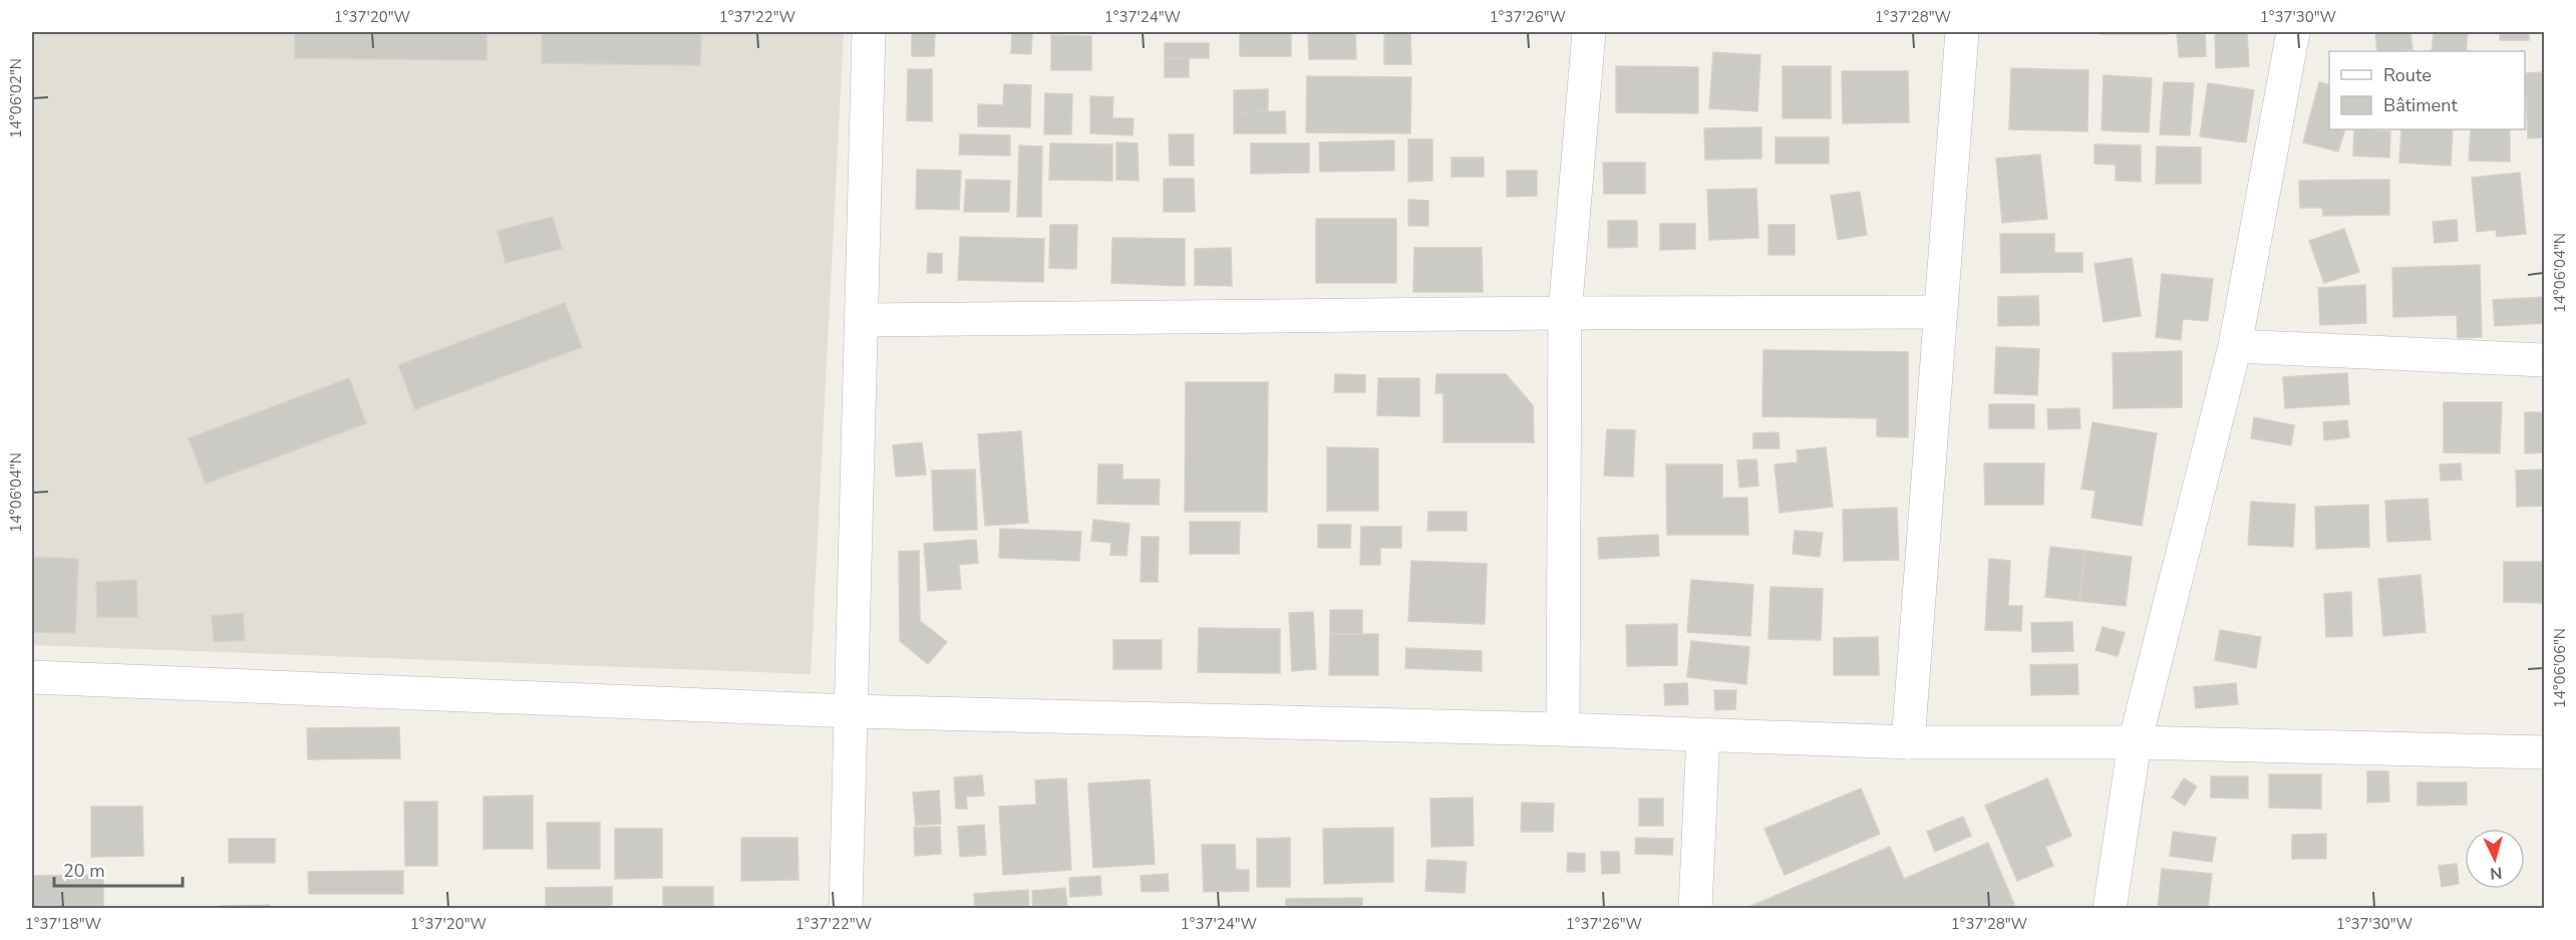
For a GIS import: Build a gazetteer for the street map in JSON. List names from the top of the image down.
{
  "legend": ["Route", "Bâtiment"],
  "scale_bar": "20 m",
  "north": "bottom",
  "coordinates": [
    "1°37'20\"W",
    "1°37'22\"W",
    "1°37'24\"W",
    "1°37'26\"W",
    "1°37'28\"W",
    "1°37'30\"W",
    "14°06'02\"N",
    "14°06'04\"N",
    "14°06'06\"N",
    "1°37'18\"W"
  ]
}
